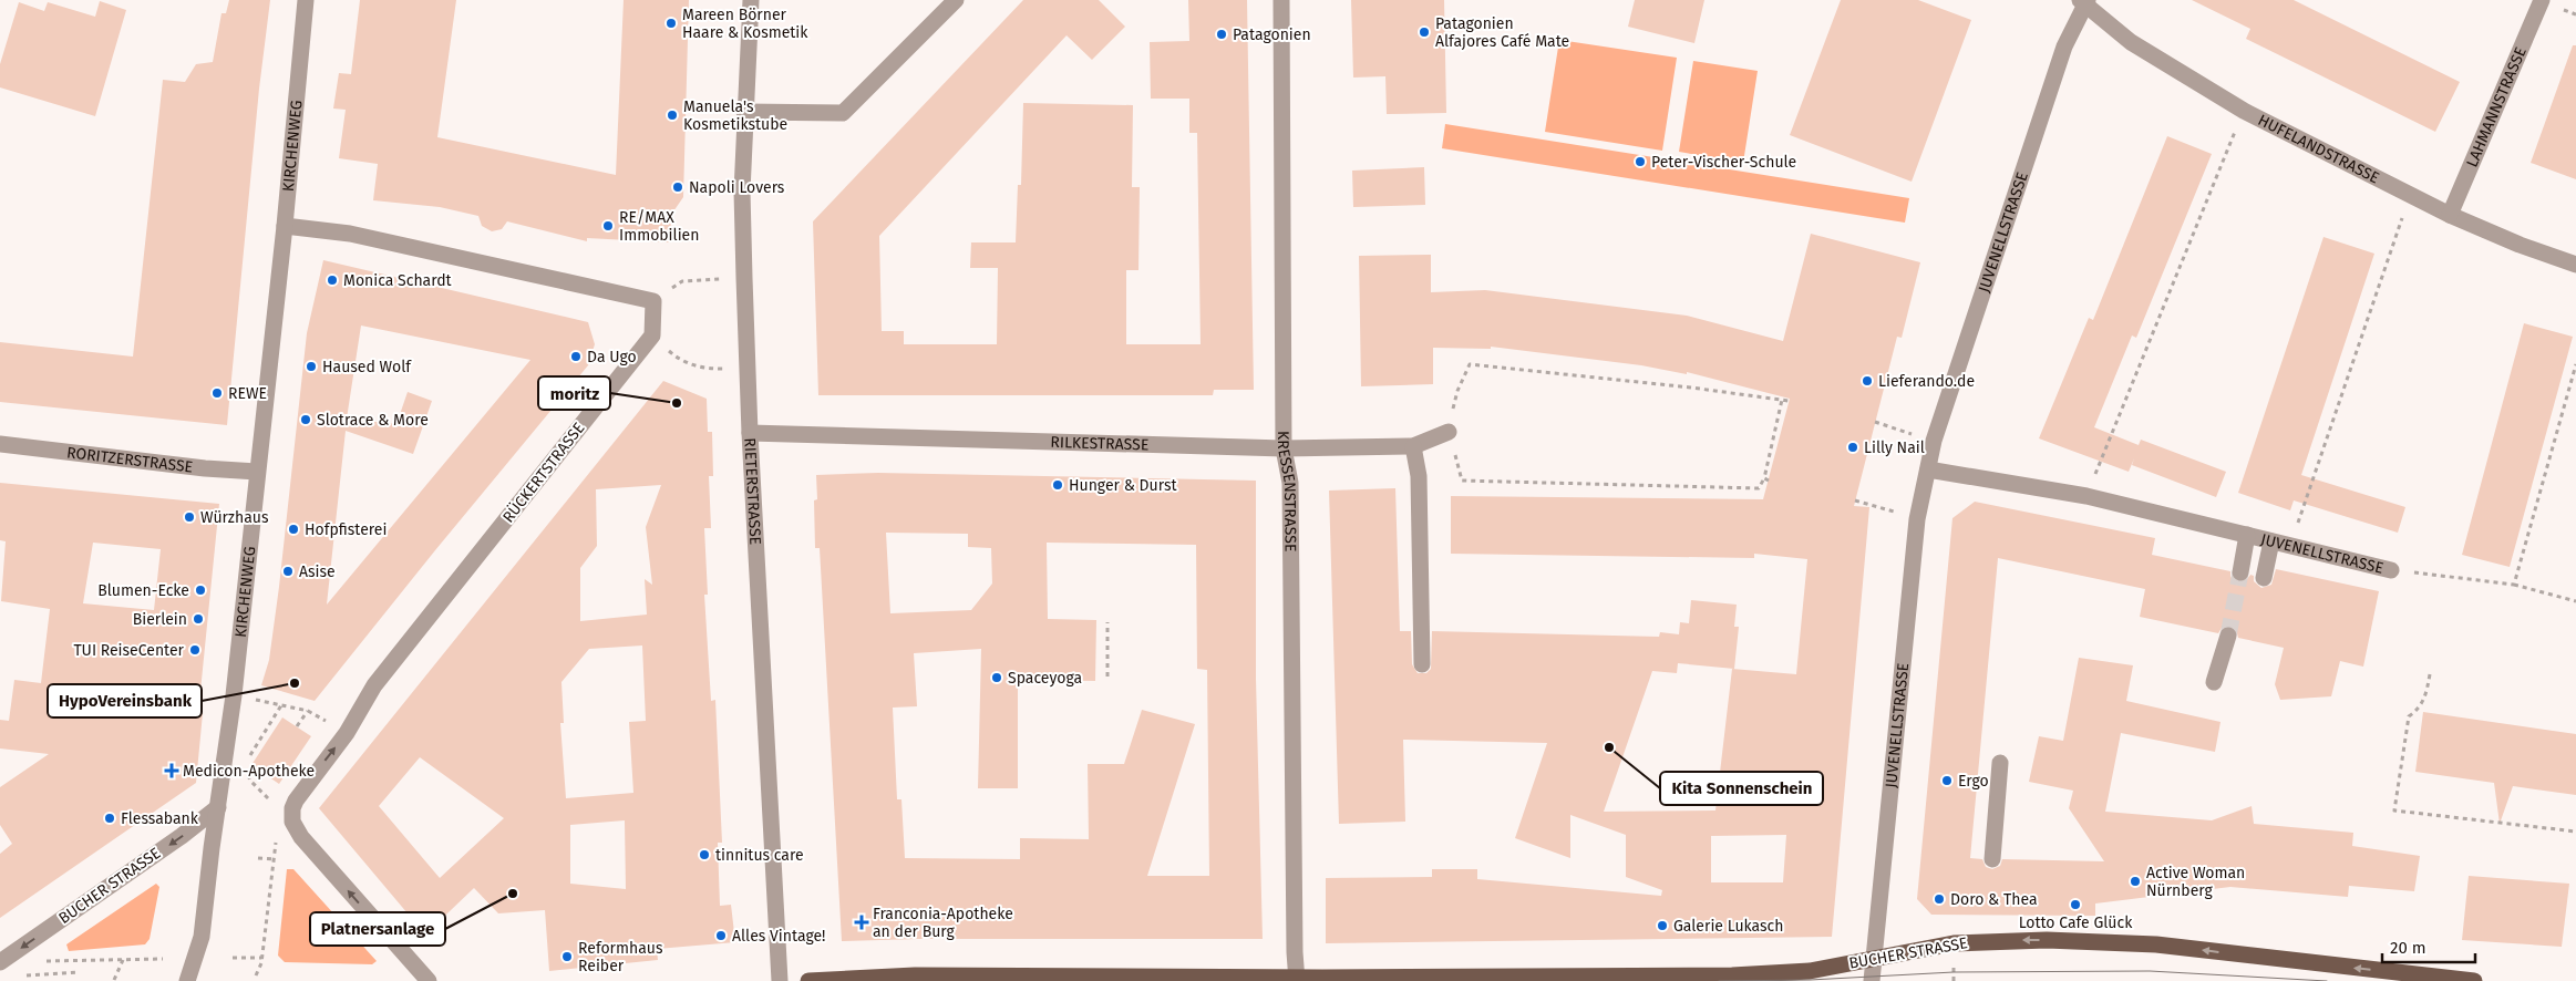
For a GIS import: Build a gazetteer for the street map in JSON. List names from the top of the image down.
{
  "streets": {
    "main road": ["BUCHER STRASSE"],
    "street": [
      "LAHMANNSTRASSE",
      "KIRCHENWEG",
      "HUFELANDSTRASSE",
      "JUVENELLSTRASSE",
      "RILKESTRASSE",
      "RORITZERSTRASSE",
      "RÜCKERTSTRASSE",
      "RIETERSTRASSE",
      "KRESSENSTRASSE"
    ]
  },
  "crossings": [
    ["LAHMANNSTRASSE", "HUFELANDSTRASSE"],
    ["KIRCHENWEG", "RORITZERSTRASSE"],
    ["KIRCHENWEG", "BUCHER STRASSE"],
    ["HUFELANDSTRASSE", "JUVENELLSTRASSE"],
    ["JUVENELLSTRASSE", "BUCHER STRASSE"],
    ["RILKESTRASSE", "RIETERSTRASSE"],
    ["RILKESTRASSE", "KRESSENSTRASSE"],
    ["KRESSENSTRASSE", "BUCHER STRASSE"]
  ],
  "one_way": ["BUCHER STRASSE"],
  "places": {
    "other": [
      "Mareen Börner Haare & Kosmetik",
      "Patagonien Alfajores Café Mate",
      "Patagonien",
      "Manuela's Kosmetikstube",
      "Peter-Vischer-Schule",
      "Napoli Lovers",
      "RE/MAX Immobilien",
      "Monica Schardt",
      "Da Ugo",
      "Haused Wolf",
      "Lieferando.de",
      "REWE",
      "moritz",
      "Slotrace & More",
      "Lilly Nail",
      "Hunger & Durst",
      "Würzhaus",
      "Hofpfisterei",
      "Asise",
      "Blumen-Ecke",
      "Bierlein",
      "TUI ReiseCenter",
      "Spaceyoga",
      "HypoVereinsbank",
      "Kita Sonnenschein",
      "Ergo",
      "Flessabank",
      "tinnitus care",
      "Active Woman Nürnberg",
      "Platnersanlage",
      "Doro & Thea",
      "Lotto Cafe Glück",
      "Galerie Lukasch",
      "Alles Vintage!",
      "Reformhaus Reiber"
    ],
    "health": ["Medicon-Apotheke", "Franconia-Apotheke an der Burg"]
  },
  "scale_bar": "20 m"
}
